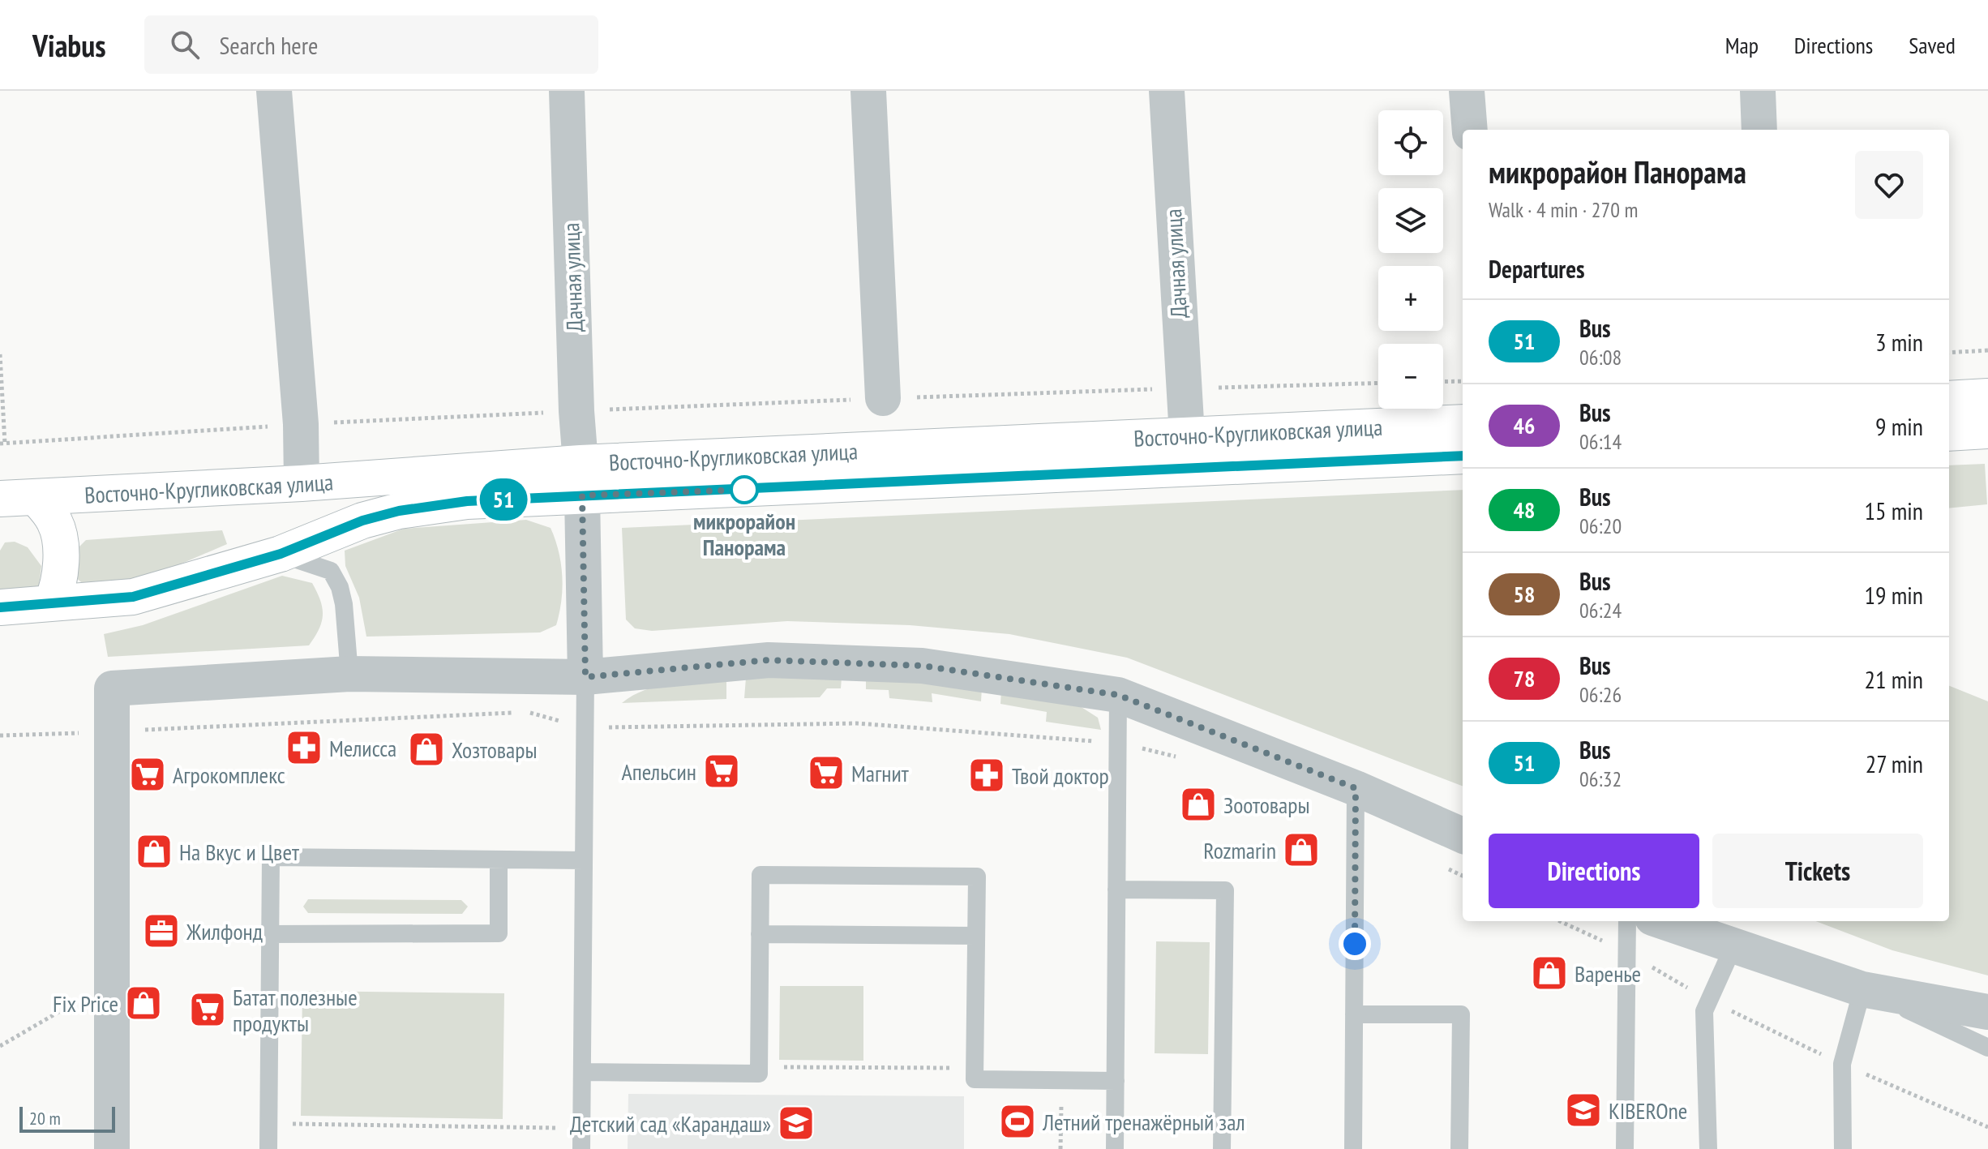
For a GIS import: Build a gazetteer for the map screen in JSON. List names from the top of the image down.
{
  "streets": {
    "main road": ["Восточно-Кругликовская улица"],
    "street": ["Дачная улица"]
  },
  "crossings": [
    ["Дачная улица", "Восточно-Кругликовская улица"]
  ],
  "places": {
    "other": ["микрорайон Панорама"],
    "pharmacy": ["Мелисса", "Твой доктор"],
    "shop": [
      "Хозтовары",
      "Зоотовары",
      "Rozmarin",
      "На Вкус и Цвет",
      "Варенье",
      "Fix Price"
    ],
    "supermarket": [
      "Апельсин",
      "Магнит",
      "Агрокомплекс",
      "Батат полезные продукты"
    ],
    "office": ["Жилфонд"],
    "school or university": ["KIBEROne", "Детский сад «Карандаш»"],
    "sports": ["Летний тренажёрный зал"]
  },
  "lines": ["bus line 51"],
  "scale_bar": "20 m",
  "page": {
    "header": "Viabus",
    "search": "Search here",
    "nav": ["Map", "Directions", "Saved"],
    "on_map": "51",
    "map_buttons": ["+", "−"],
    "heading": [
      ["микрорайон Панорама", "Walk · 4 min · 270 m"],
      "Departures"
    ],
    "list": [
      {
        "mark": "51",
        "name": "Bus",
        "note": "06:08",
        "value": "3 min"
      },
      {
        "mark": "46",
        "name": "Bus",
        "note": "06:14",
        "value": "9 min"
      },
      {
        "mark": "48",
        "name": "Bus",
        "note": "06:20",
        "value": "15 min"
      },
      {
        "mark": "58",
        "name": "Bus",
        "note": "06:24",
        "value": "19 min"
      },
      {
        "mark": "78",
        "name": "Bus",
        "note": "06:26",
        "value": "21 min"
      },
      {
        "mark": "51",
        "name": "Bus",
        "note": "06:32",
        "value": "27 min"
      }
    ],
    "buttons": ["Directions", "Tickets"],
    "scale": "20 m"
  }
}
